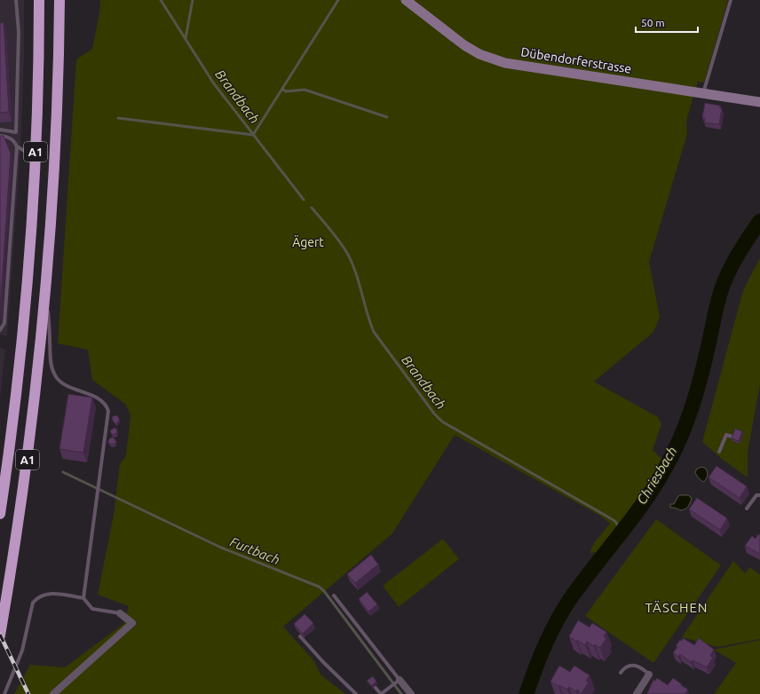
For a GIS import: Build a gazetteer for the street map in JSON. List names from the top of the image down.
{
  "streets": {
    "highway": ["A1"],
    "street": ["Dübendorferstrasse"]
  },
  "districts": ["TÄSCHEN"],
  "water": ["Brandbach", "Chriesbach", "Furtbach"],
  "parks": ["Ägert"],
  "scale_bar": "50 m"
}
